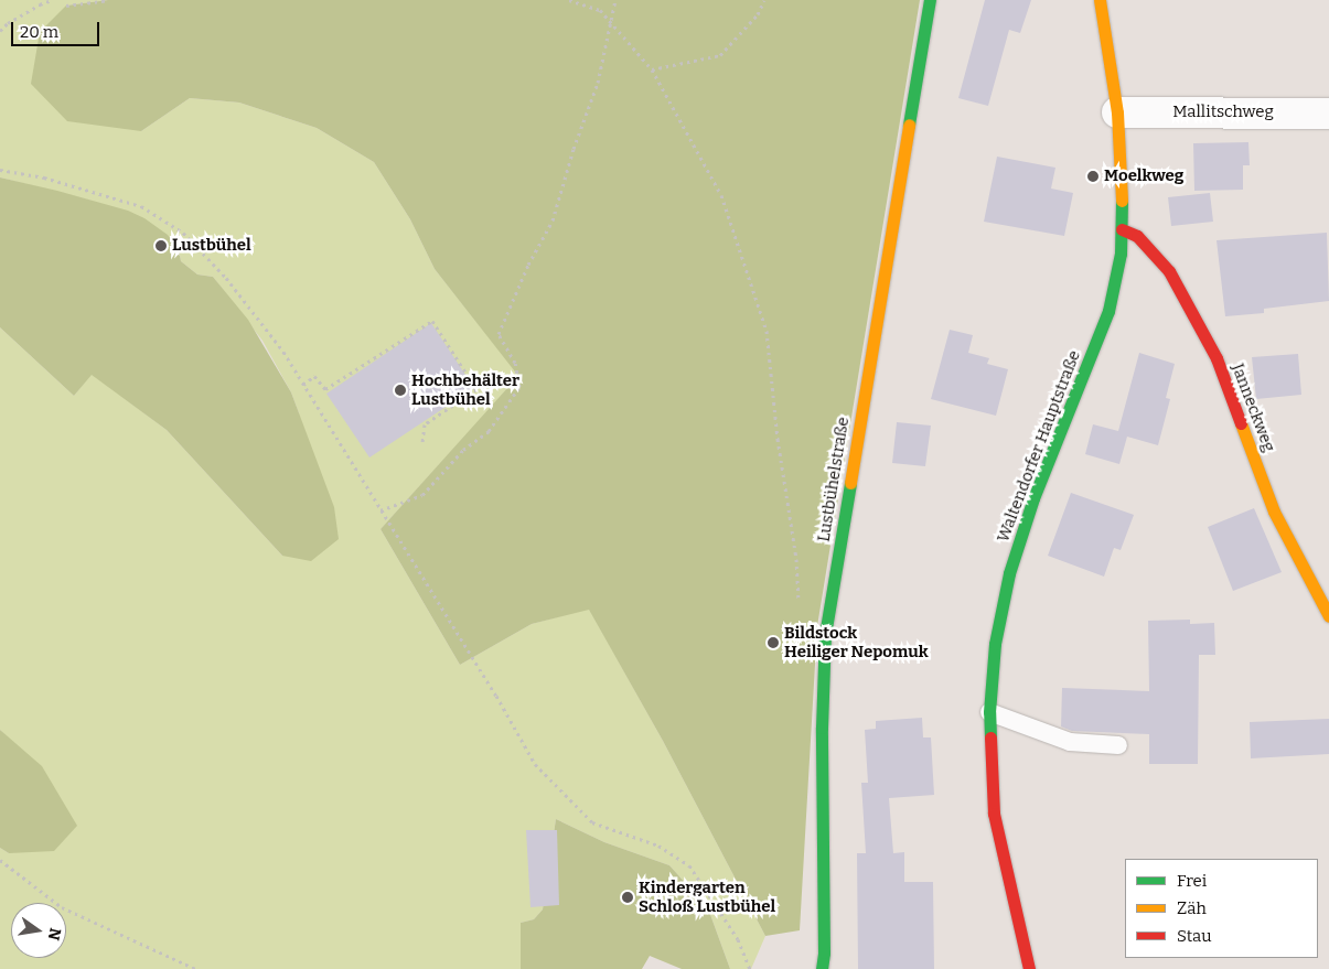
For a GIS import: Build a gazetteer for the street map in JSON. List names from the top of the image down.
{
  "streets": {
    "street": [
      "Mallitschweg",
      "Janneckweg",
      "Waltendorfer Hauptstraße",
      "Lustbühelstraße"
    ]
  },
  "crossings": [
    ["Mallitschweg", "Waltendorfer Hauptstraße"],
    ["Janneckweg", "Waltendorfer Hauptstraße"]
  ],
  "places": [
    "Moelkweg",
    "Lustbühel",
    "Hochbehälter Lustbühel",
    "Bildstock Heiliger Nepomuk",
    "Kindergarten Schloß Lustbühel"
  ],
  "legend": ["Frei", "Zäh", "Stau"],
  "scale_bar": "20 m",
  "north": "right"
}
